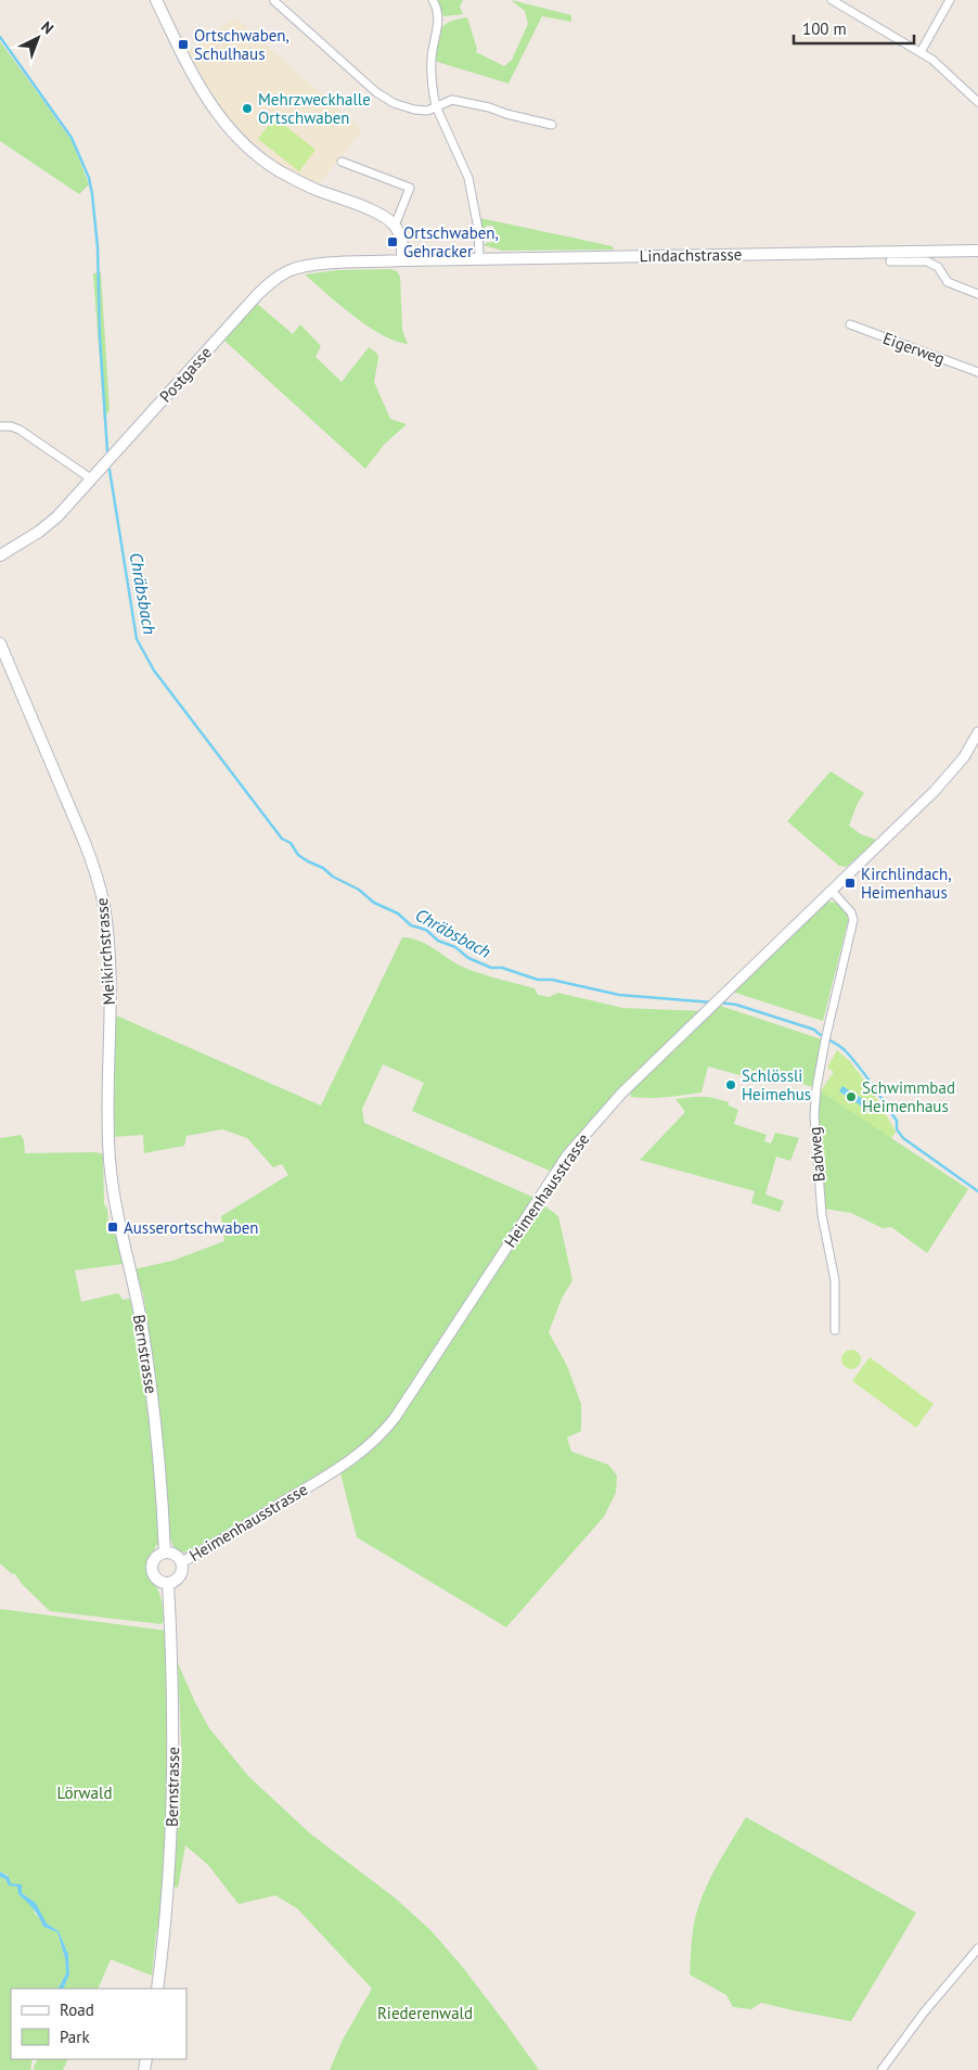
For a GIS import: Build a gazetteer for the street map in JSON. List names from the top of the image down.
{
  "streets": {
    "main road": [
      "Lindachstrasse",
      "Postgasse",
      "Meikirchstrasse",
      "Bernstrasse"
    ],
    "street": ["Eigerweg", "Badweg", "Heimenhausstrasse"]
  },
  "crossings": [
    ["Lindachstrasse", "Postgasse"],
    ["Meikirchstrasse", "Bernstrasse"],
    ["Badweg", "Heimenhausstrasse"],
    ["Heimenhausstrasse", "Bernstrasse"]
  ],
  "water": ["Chräbsbach"],
  "parks": ["Lörwald", "Riederenwald"],
  "places": {
    "transit": [
      "Ortschwaben, Schulhaus",
      "Ortschwaben, Gehracker",
      "Kirchlindach, Heimenhaus",
      "Ausserortschwaben"
    ],
    "other": ["Mehrzweckhalle Ortschwaben", "Schlössli Heimehus", "Schwimmbad Heimenhaus"]
  },
  "legend": ["Road", "Park"],
  "scale_bar": "100 m",
  "north": "top right"
}
